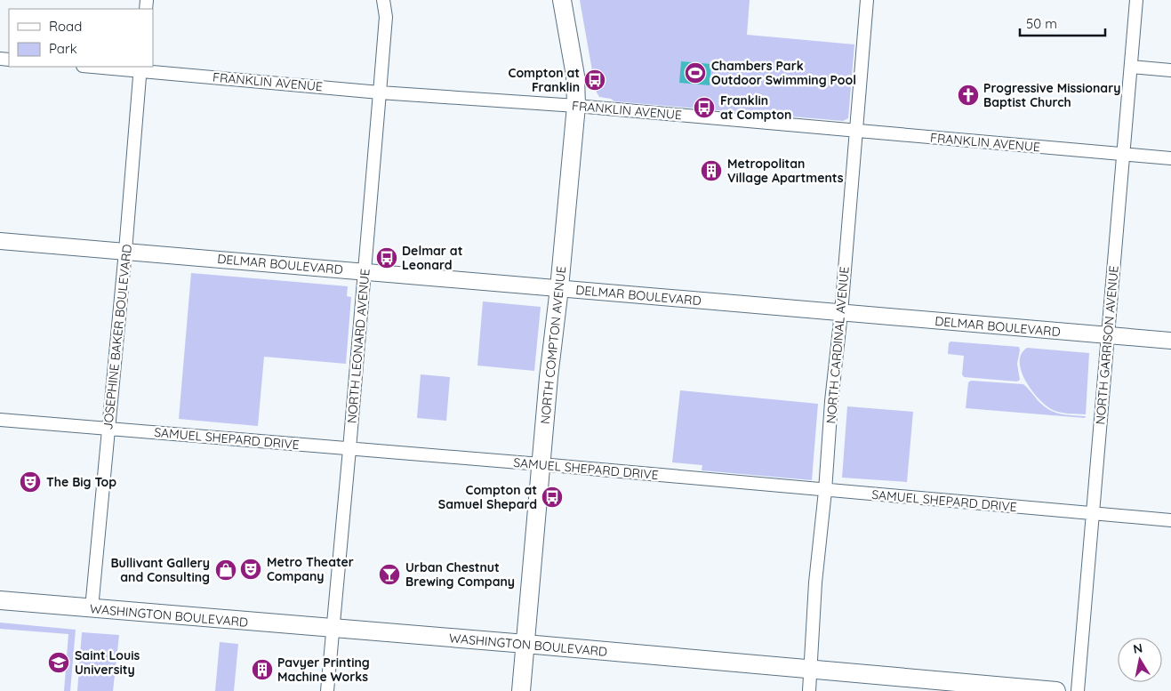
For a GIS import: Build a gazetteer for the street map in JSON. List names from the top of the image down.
{
  "streets": {
    "main road": ["NORTH COMPTON AVENUE", "WASHINGTON BOULEVARD"],
    "street": [
      "FRANKLIN AVENUE",
      "DELMAR BOULEVARD",
      "JOSEPHINE BAKER BOULEVARD",
      "NORTH CARDINAL AVENUE",
      "NORTH GARRISON AVENUE",
      "NORTH LEONARD AVENUE",
      "SAMUEL SHEPARD DRIVE"
    ]
  },
  "crossings": [
    ["FRANKLIN AVENUE", "JOSEPHINE BAKER BOULEVARD"],
    ["FRANKLIN AVENUE", "NORTH COMPTON AVENUE"],
    ["FRANKLIN AVENUE", "NORTH CARDINAL AVENUE"],
    ["FRANKLIN AVENUE", "NORTH GARRISON AVENUE"],
    ["FRANKLIN AVENUE", "NORTH LEONARD AVENUE"],
    ["DELMAR BOULEVARD", "JOSEPHINE BAKER BOULEVARD"],
    ["DELMAR BOULEVARD", "NORTH COMPTON AVENUE"],
    ["DELMAR BOULEVARD", "NORTH CARDINAL AVENUE"],
    ["DELMAR BOULEVARD", "NORTH GARRISON AVENUE"],
    ["DELMAR BOULEVARD", "NORTH LEONARD AVENUE"],
    ["JOSEPHINE BAKER BOULEVARD", "SAMUEL SHEPARD DRIVE"],
    ["JOSEPHINE BAKER BOULEVARD", "WASHINGTON BOULEVARD"],
    ["NORTH COMPTON AVENUE", "SAMUEL SHEPARD DRIVE"],
    ["NORTH COMPTON AVENUE", "WASHINGTON BOULEVARD"],
    ["NORTH CARDINAL AVENUE", "SAMUEL SHEPARD DRIVE"],
    ["NORTH CARDINAL AVENUE", "WASHINGTON BOULEVARD"],
    ["NORTH GARRISON AVENUE", "SAMUEL SHEPARD DRIVE"],
    ["NORTH LEONARD AVENUE", "SAMUEL SHEPARD DRIVE"],
    ["NORTH LEONARD AVENUE", "WASHINGTON BOULEVARD"]
  ],
  "places": {
    "sports": ["Chambers Park Outdoor Swimming Pool"],
    "bus stop": [
      "Compton at Franklin",
      "Franklin at Compton",
      "Delmar at Leonard",
      "Compton at Samuel Shepard"
    ],
    "church": ["Progressive Missionary Baptist Church"],
    "building": ["Metropolitan Village Apartments", "Pavyer Printing Machine Works"],
    "theatre": ["The Big Top", "Metro Theater Company"],
    "shop": ["Bullivant Gallery and Consulting"],
    "bar": ["Urban Chestnut Brewing Company"],
    "school or university": ["Saint Louis University"]
  },
  "legend": ["Road", "Park"],
  "scale_bar": "50 m",
  "north": "top"
}
